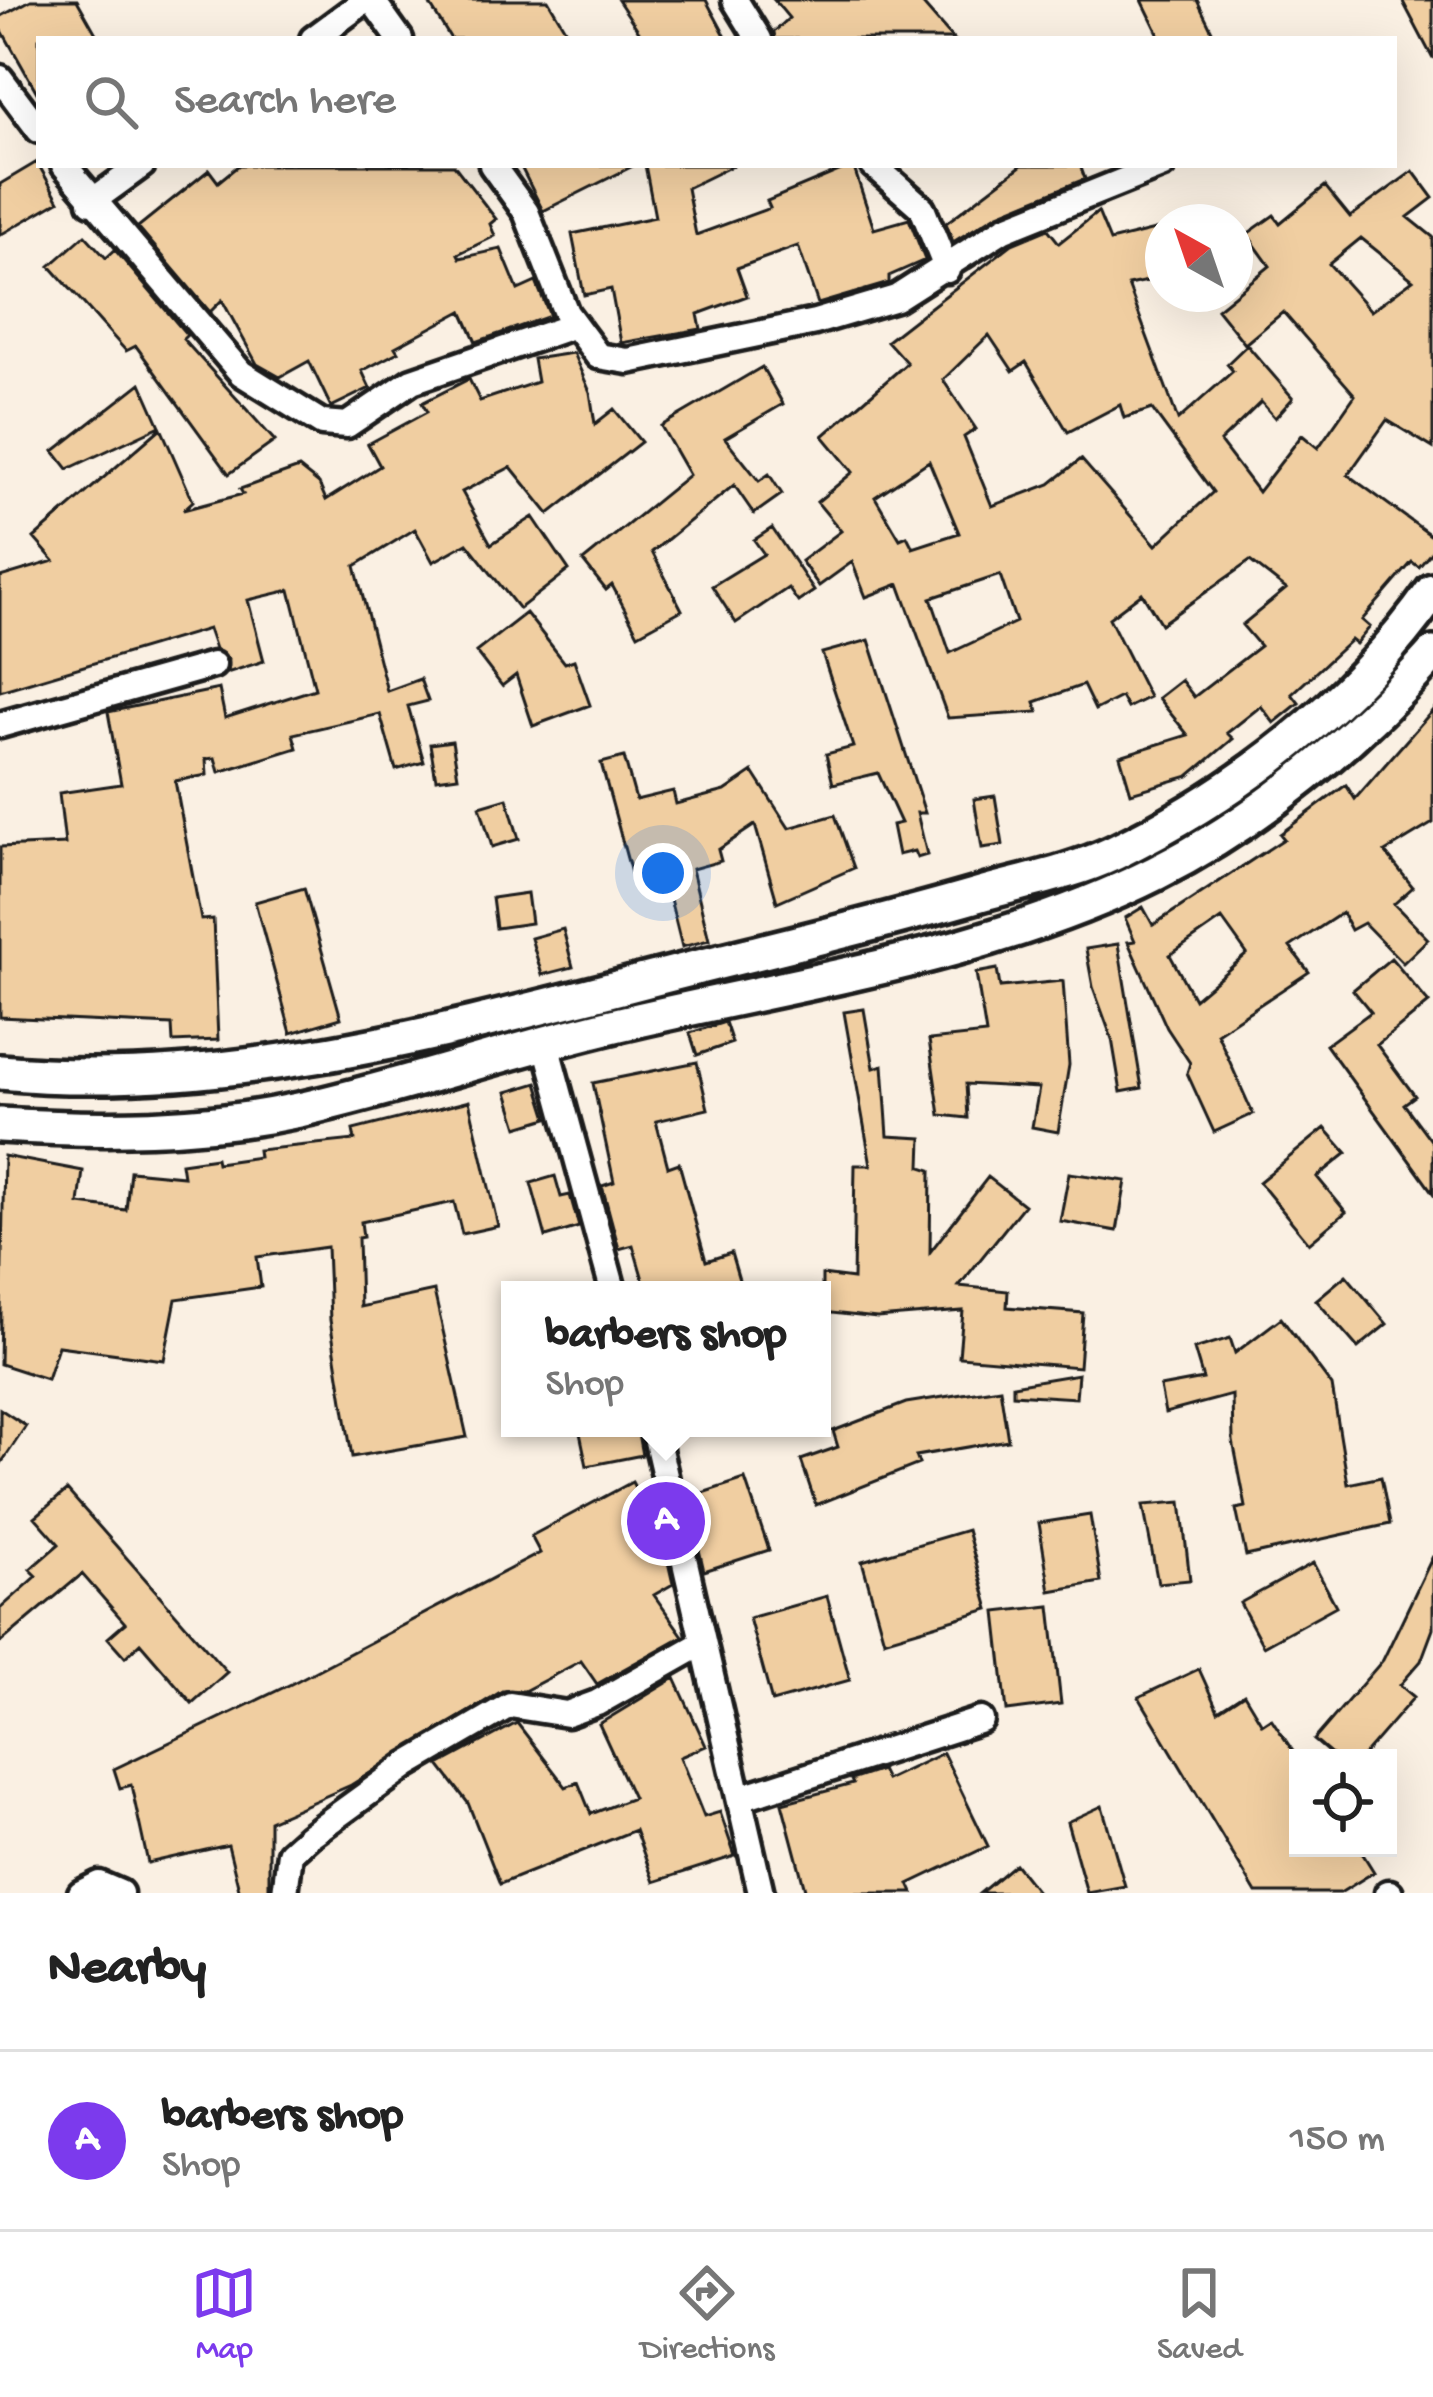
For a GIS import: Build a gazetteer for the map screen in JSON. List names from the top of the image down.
{
  "north": "top left",
  "page": {
    "search": "Search here",
    "popup": ["barbers shop", "Shop"],
    "pins": "A",
    "heading": "Nearby",
    "list": [
      {
        "mark": "A",
        "name": "barbers shop",
        "note": "Shop",
        "value": "150 m"
      }
    ],
    "nav": ["Map", "Directions", "Saved"]
  }
}
